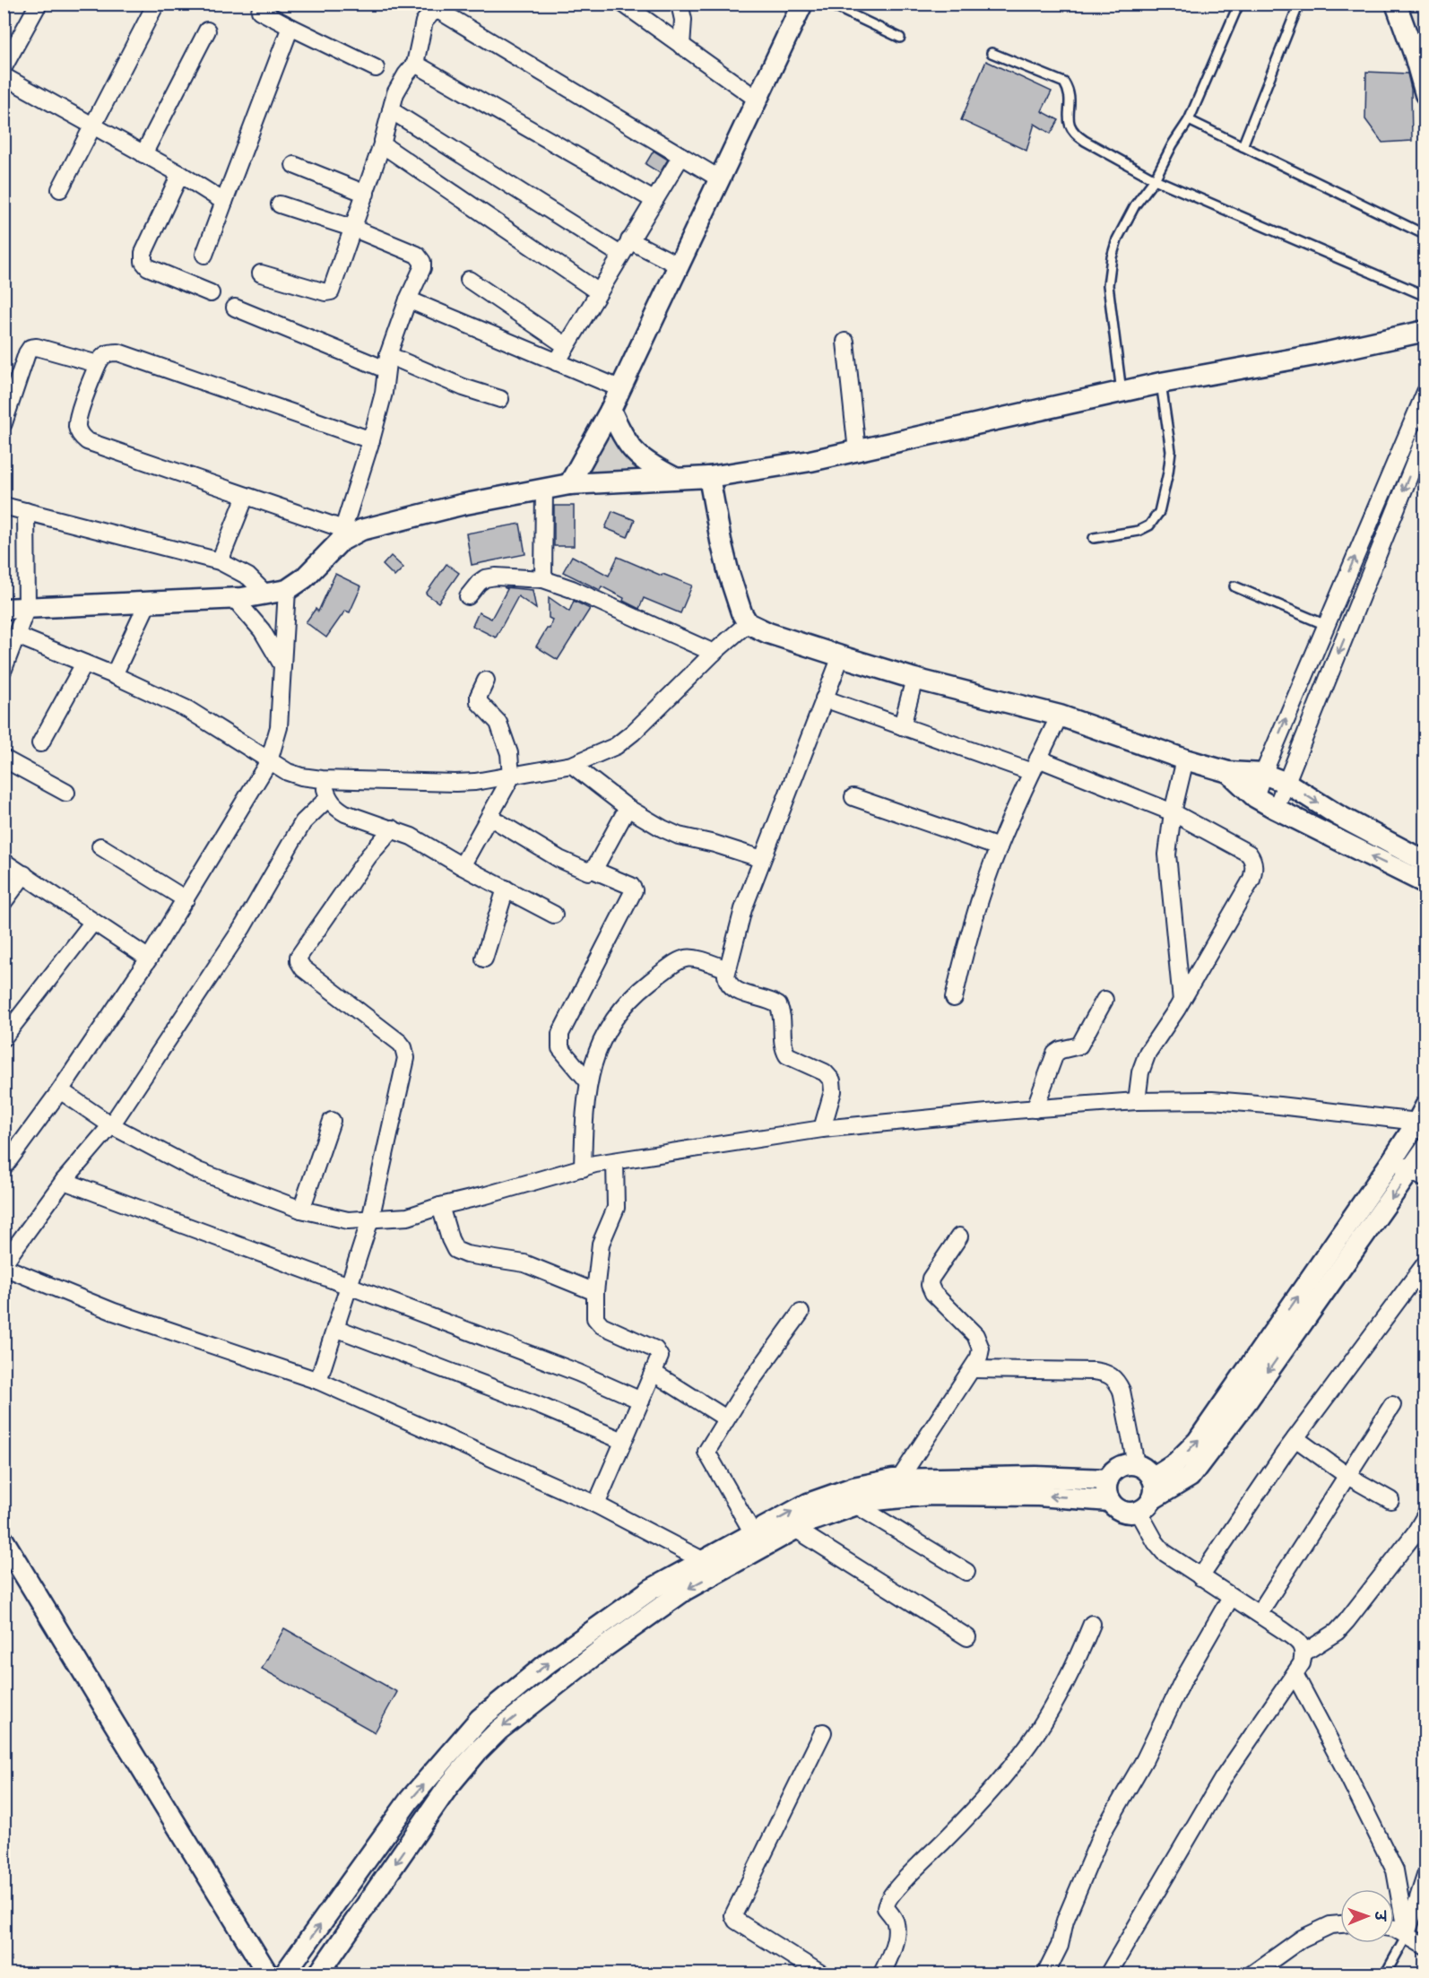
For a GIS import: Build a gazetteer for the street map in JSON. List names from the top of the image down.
{
  "north": "right"
}
